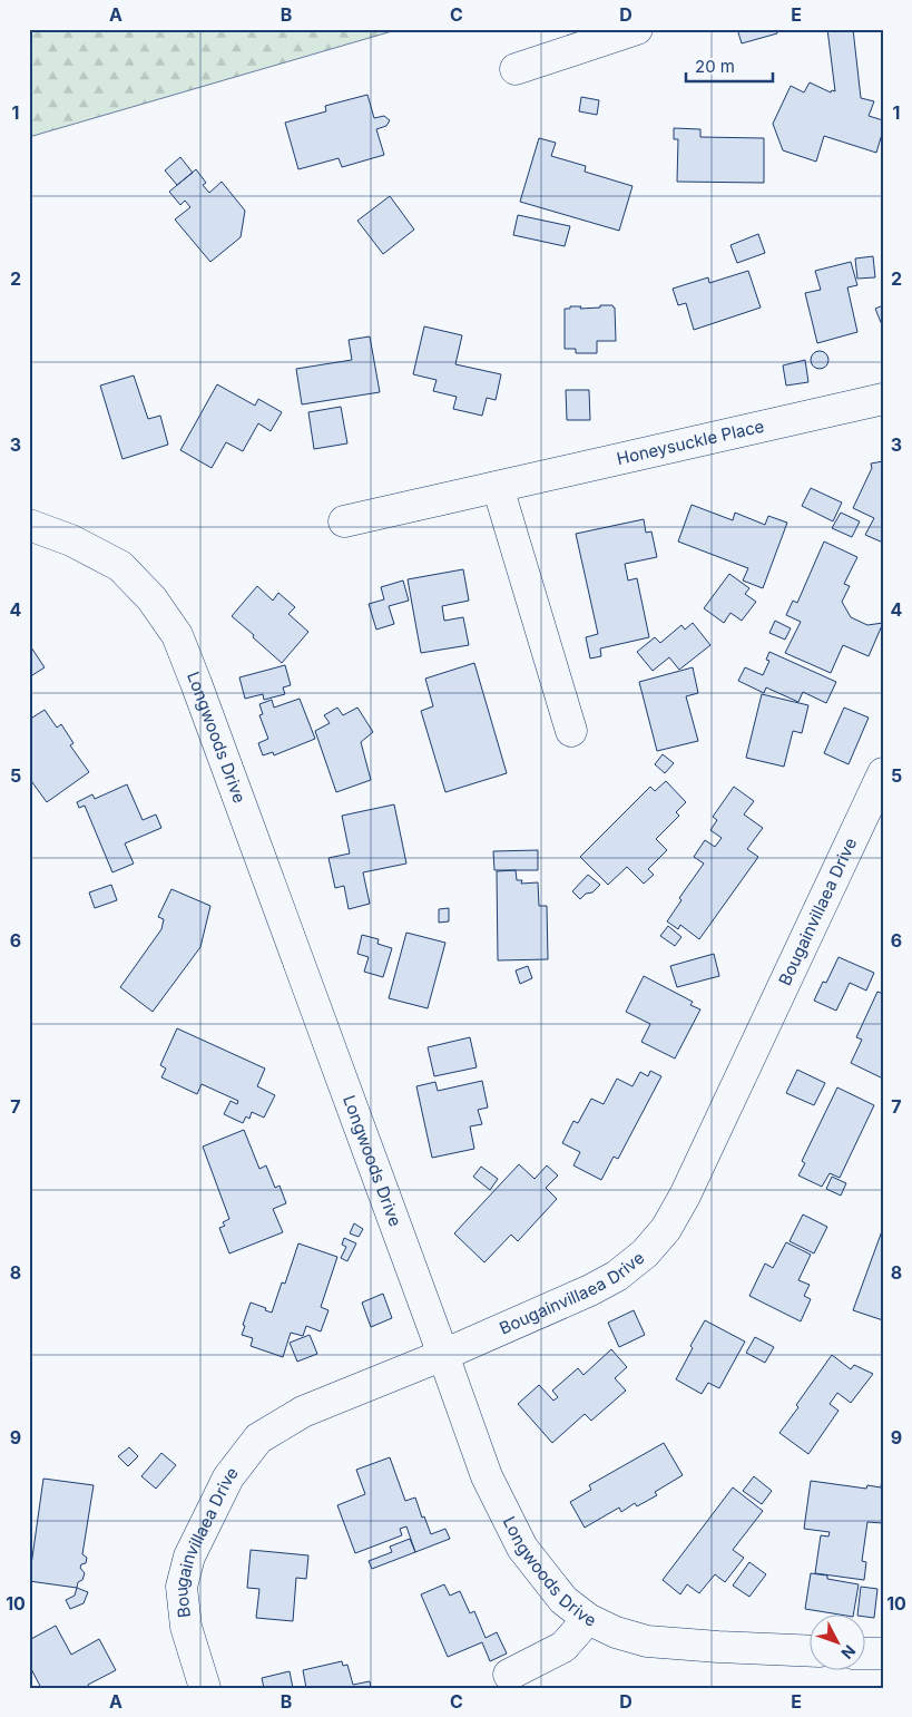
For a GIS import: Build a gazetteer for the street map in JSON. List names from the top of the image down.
{
  "streets": {
    "street": ["Honeysuckle Place", "Longwoods Drive", "Bougainvillaea Drive"]
  },
  "crossings": [
    ["Longwoods Drive", "Bougainvillaea Drive"]
  ],
  "scale_bar": "20 m",
  "north": "bottom right",
  "grid": {
    "columns": [
      "A",
      "B",
      "C",
      "D",
      "E"
    ],
    "rows": [
      "1",
      "2",
      "3",
      "4",
      "5",
      "6",
      "7",
      "8",
      "9",
      "10"
    ]
  }
}
